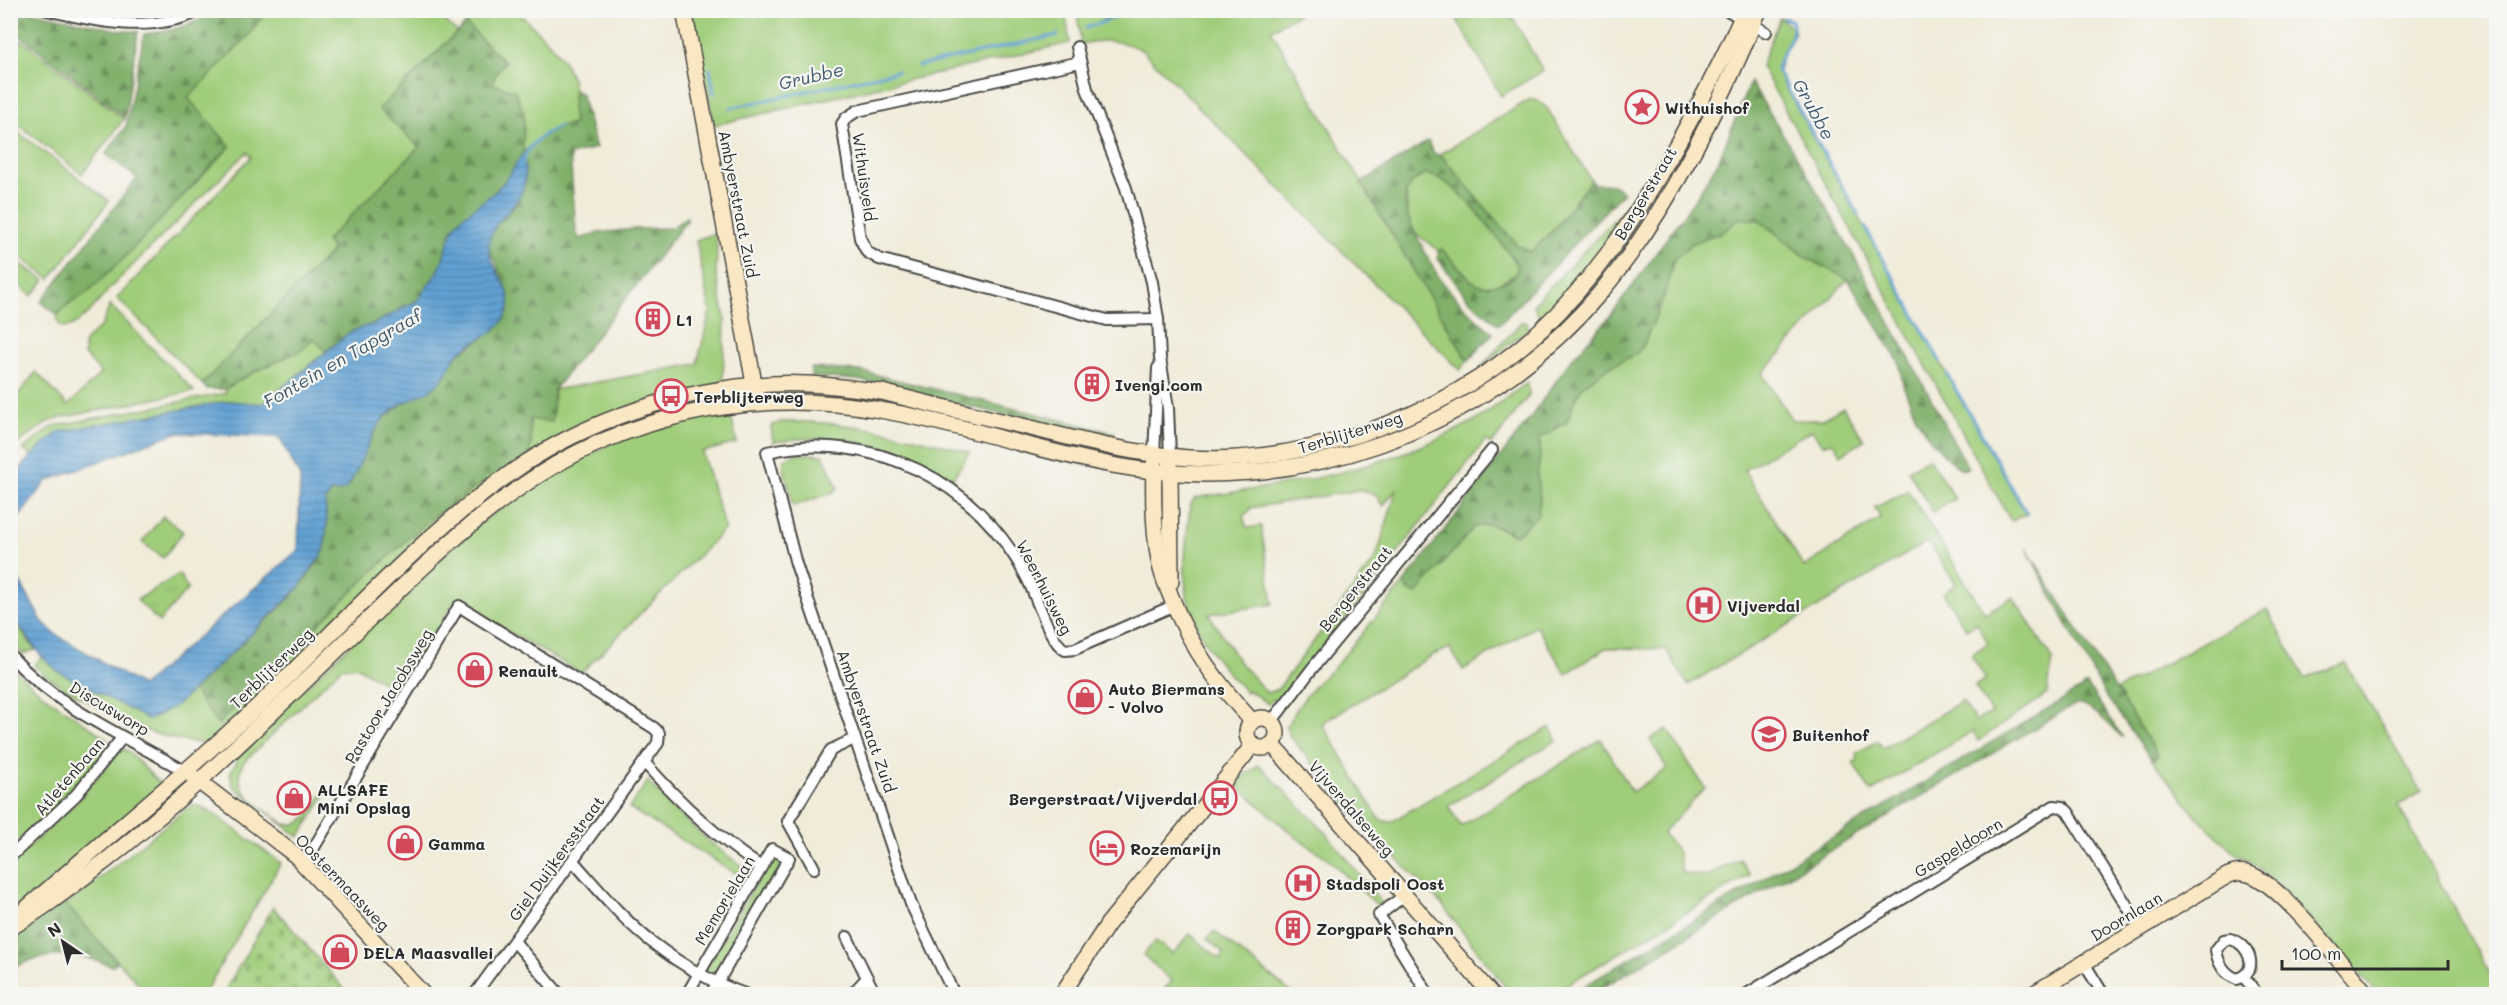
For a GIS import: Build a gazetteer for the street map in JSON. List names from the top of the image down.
{
  "streets": {
    "main road": [
      "Bergerstraat",
      "Ambyerstraat Zuid",
      "Terblijterweg",
      "Discusworp",
      "Vijverdalseweg",
      "Oostermaasweg",
      "Doornlaan"
    ],
    "street": [
      "Withuisveld",
      "Weerhuisweg",
      "Pastoor Jacobsweg",
      "Atletenbaan",
      "Gaspeldoorn",
      "Giel Duijkersstraat",
      "Memorielaan"
    ]
  },
  "crossings": [
    ["Bergerstraat", "Terblijterweg"],
    ["Bergerstraat", "Vijverdalseweg"],
    ["Ambyerstraat Zuid", "Terblijterweg"],
    ["Ambyerstraat Zuid", "Weerhuisweg"],
    ["Terblijterweg", "Discusworp"],
    ["Terblijterweg", "Oostermaasweg"],
    ["Pastoor Jacobsweg", "Giel Duijkersstraat"],
    ["Pastoor Jacobsweg", "Oostermaasweg"],
    ["Discusworp", "Atletenbaan"],
    ["Discusworp", "Oostermaasweg"],
    ["Gaspeldoorn", "Doornlaan"]
  ],
  "water": ["Grubbe", "Fontein en Tapgraaf"],
  "places": {
    "place": ["Withuishof"],
    "building": ["L1", "Ivengi.com", "Zorgpark Scharn"],
    "bus stop": ["Terblijterweg", "Bergerstraat/Vijverdal"],
    "hospital": ["Vijverdal", "Stadspoli Oost"],
    "shop": [
      "Renault",
      "Auto Biermans - Volvo",
      "ALLSAFE Mini Opslag",
      "Gamma",
      "DELA Maasvallei"
    ],
    "school or university": ["Buitenhof"],
    "hotel": ["Rozemarijn"]
  },
  "scale_bar": "100 m",
  "north": "top left"
}
